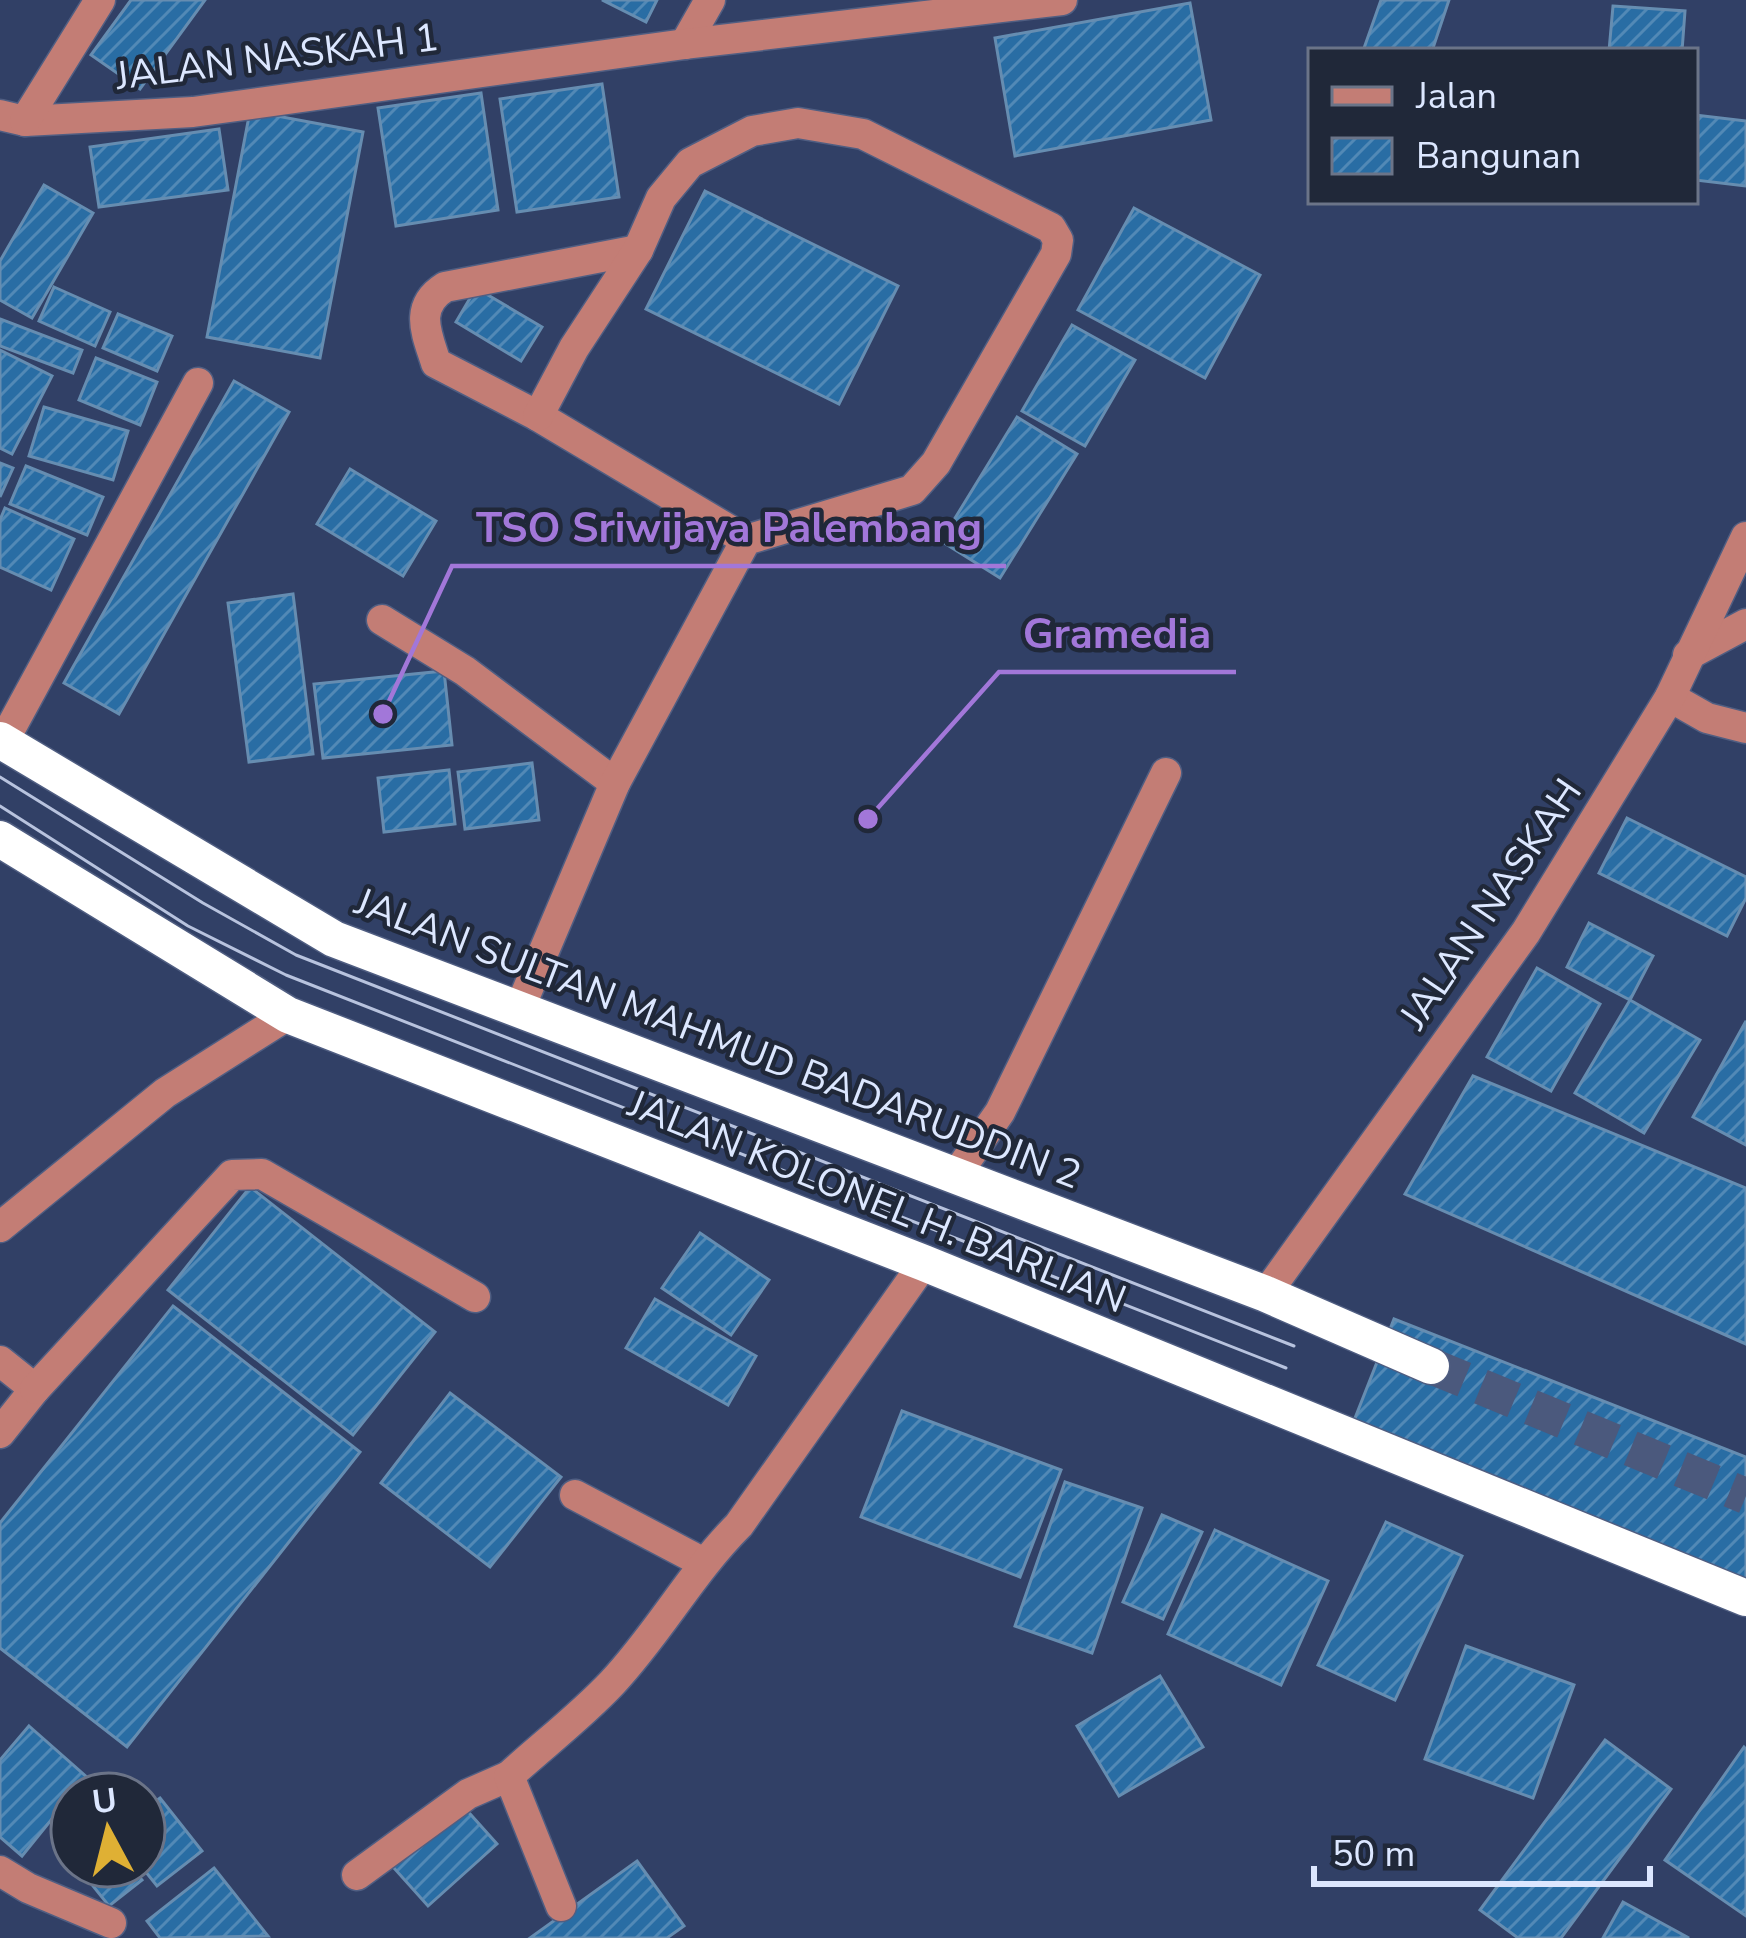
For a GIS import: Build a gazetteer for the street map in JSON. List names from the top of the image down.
{
  "streets": {
    "highway": ["JALAN SULTAN MAHMUD BADARUDDIN 2", "JALAN KOLONEL H. BARLIAN"],
    "street": ["JALAN NASKAH 1", "JALAN NASKAH"]
  },
  "crossings": [
    ["JALAN NASKAH", "JALAN SULTAN MAHMUD BADARUDDIN 2"]
  ],
  "places": ["TSO Sriwijaya Palembang", "Gramedia"],
  "legend": ["Jalan", "Bangunan"],
  "scale_bar": "50 m",
  "north": "top"
}
